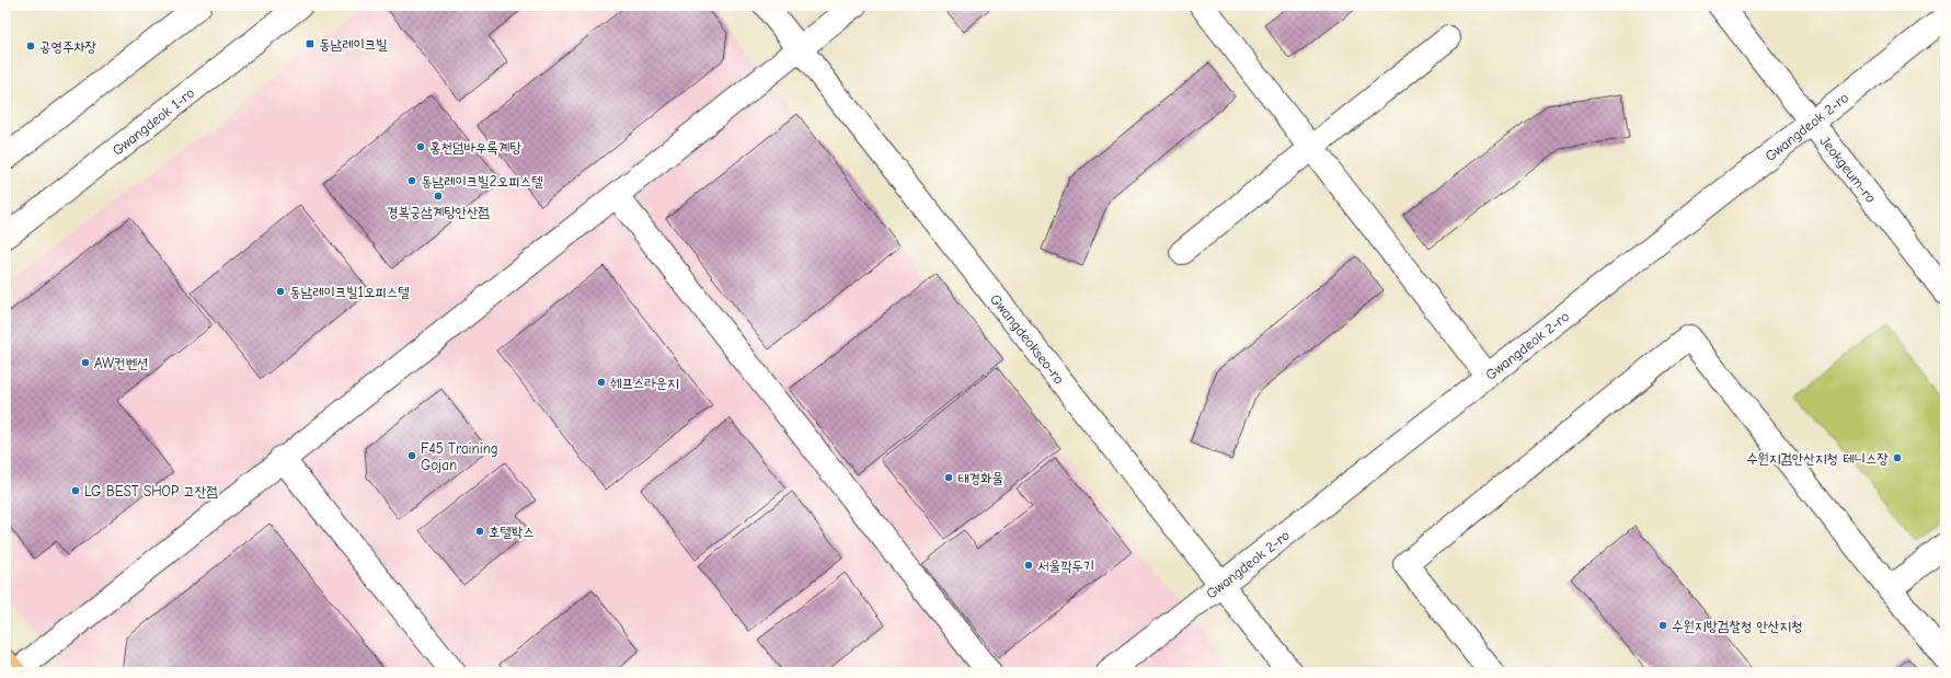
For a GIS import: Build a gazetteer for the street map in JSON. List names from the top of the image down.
{
  "streets": {
    "street": [
      "Gwangdeok 1-ro",
      "Gwangdeok 2-ro",
      "Jeokgeum-ro",
      "Gwangdeokseo-ro"
    ]
  },
  "crossings": [
    ["Gwangdeok 2-ro", "Jeokgeum-ro"],
    ["Gwangdeok 2-ro", "Gwangdeokseo-ro"]
  ],
  "places": {
    "transit": ["동남레이크빌"],
    "other": [
      "공영주차장",
      "홍천덤바우록계탕",
      "동남레이크빌2오피스텔",
      "경복궁삼계탕안산점",
      "동남레이크빌1오피스텔",
      "AW컨벤션",
      "쉐프스라운지",
      "F45 Training Gojan",
      "수원지검안산지청 테니스장",
      "태경화물",
      "LG BEST SHOP 고잔점",
      "호텔박스",
      "서울깍두기",
      "수원지방검찰청 안산지청"
    ]
  }
}
